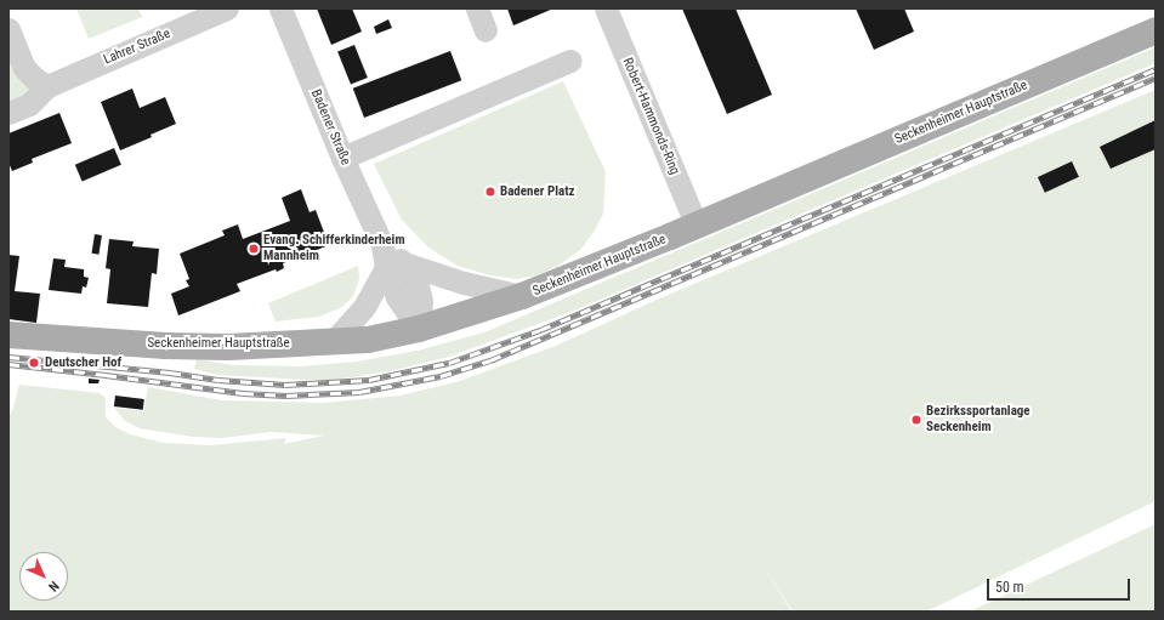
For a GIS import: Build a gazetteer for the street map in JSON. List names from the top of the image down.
{
  "streets": {
    "main road": ["Seckenheimer Hauptstraße"],
    "street": ["Lahrer Straße", "Robert-Hammonds-Ring", "Badener Straße"]
  },
  "crossings": [
    ["Seckenheimer Hauptstraße", "Robert-Hammonds-Ring"],
    ["Seckenheimer Hauptstraße", "Badener Straße"]
  ],
  "places": [
    "Badener Platz",
    "Evang. Schifferkinderheim Mannheim",
    "Deutscher Hof",
    "Bezirkssportanlage Seckenheim"
  ],
  "scale_bar": "50 m",
  "north": "bottom right"
}
